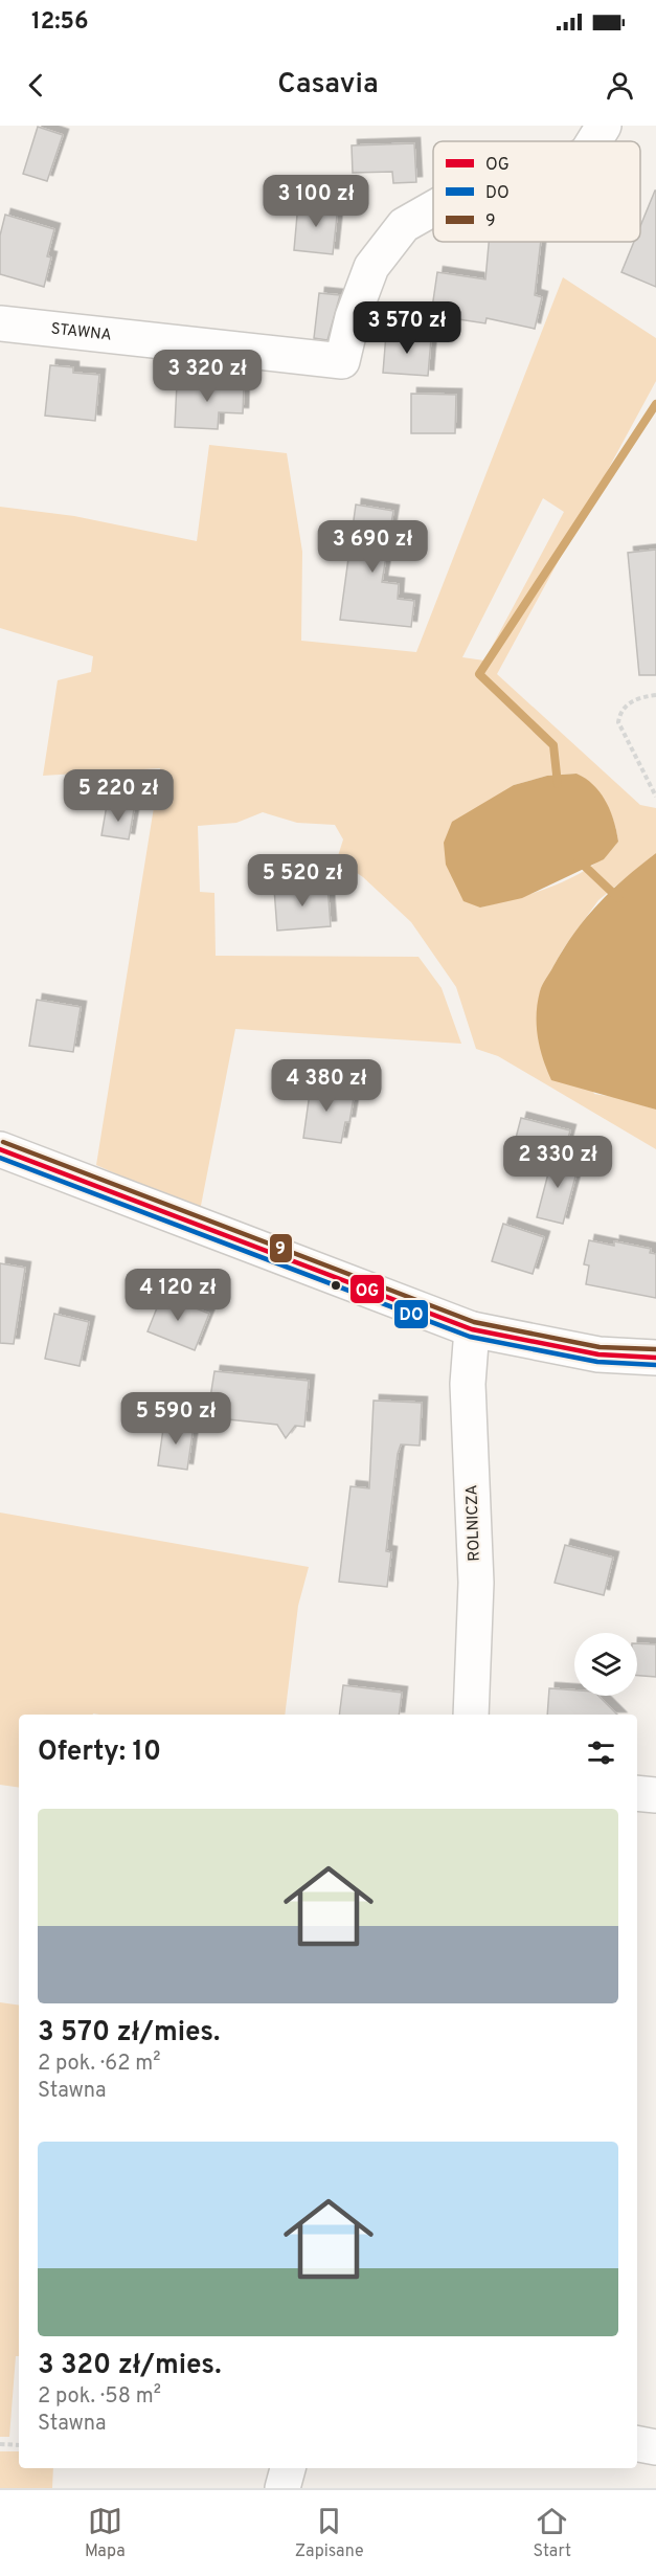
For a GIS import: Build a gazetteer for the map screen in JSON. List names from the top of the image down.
{
  "streets": {
    "street": ["STAWNA", "ROLNICZA"]
  },
  "lines": ["transit line 9", "transit line OG", "transit line DO"],
  "legend": ["OG", "DO", "9"],
  "page": {
    "status": "12:56",
    "header": "Casavia",
    "price": [
      "3 100 zł",
      "3 570 zł",
      "3 320 zł",
      "3 690 zł",
      "5 220 zł",
      "5 520 zł",
      "4 380 zł",
      "2 330 zł",
      "4 120 zł",
      "5 590 zł"
    ],
    "heading": "Oferty: 10",
    "list": [
      {
        "name": "3 570 zł/mies.",
        "note": "2 pok. · 62 m² · Stawna"
      },
      {
        "name": "3 320 zł/mies.",
        "note": "2 pok. · 58 m² · Stawna"
      }
    ],
    "tabs": ["Mapa", "Zapisane", "Start"]
  }
}
